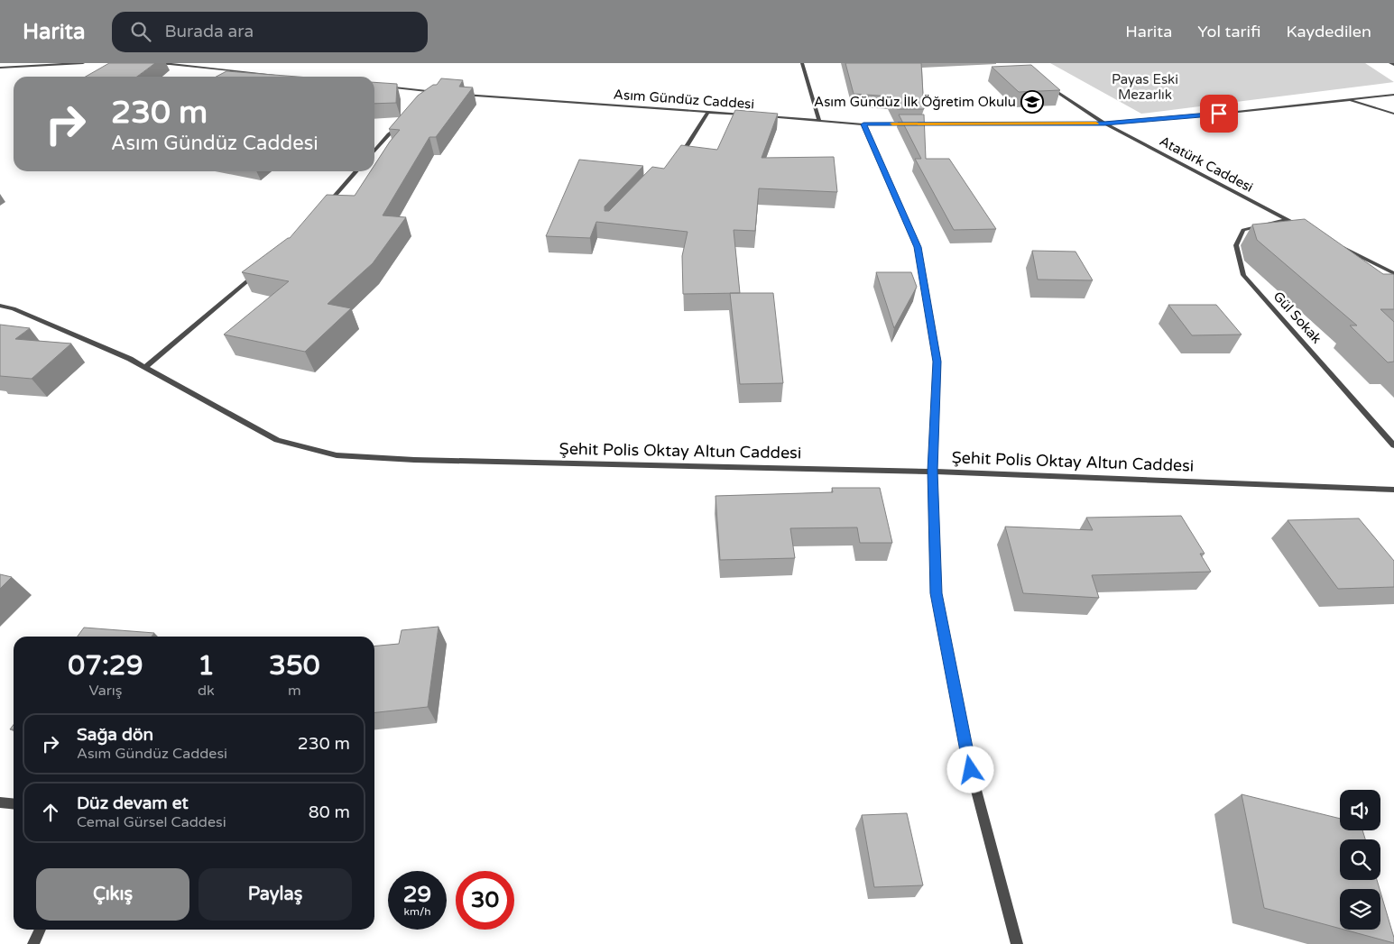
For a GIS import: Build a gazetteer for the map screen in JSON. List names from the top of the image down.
{
  "streets": {
    "street": [
      "Asım Gündüz Caddesi",
      "Atatürk Caddesi",
      "Gül Sokak",
      "Şehit Polis Oktay Altun Caddesi"
    ]
  },
  "crossings": [
    ["Asım Gündüz Caddesi", "Atatürk Caddesi"],
    ["Atatürk Caddesi", "Gül Sokak"]
  ],
  "parks": ["Payas Eski Mezarlık"],
  "places": {
    "school or university": ["Asım Gündüz İlk Öğretim Okulu"]
  },
  "page": {
    "header": "Harita",
    "search": "Burada ara",
    "nav": ["Harita", "Yol tarifi", "Kaydedilen"],
    "turn": ["230 m", "Asım Gündüz Caddesi"],
    "eta": [
      "07:29",
      "Varış",
      "1",
      "dk",
      "350",
      "m"
    ],
    "list": [
      {
        "name": "Sağa dön",
        "note": "Asım Gündüz Caddesi",
        "value": "230 m"
      },
      {
        "name": "Düz devam et",
        "note": "Cemal Gürsel Caddesi",
        "value": "80 m"
      }
    ],
    "buttons": ["Çıkış", "Paylaş"],
    "speed": "29 km/h",
    "limit": "30"
  }
}
